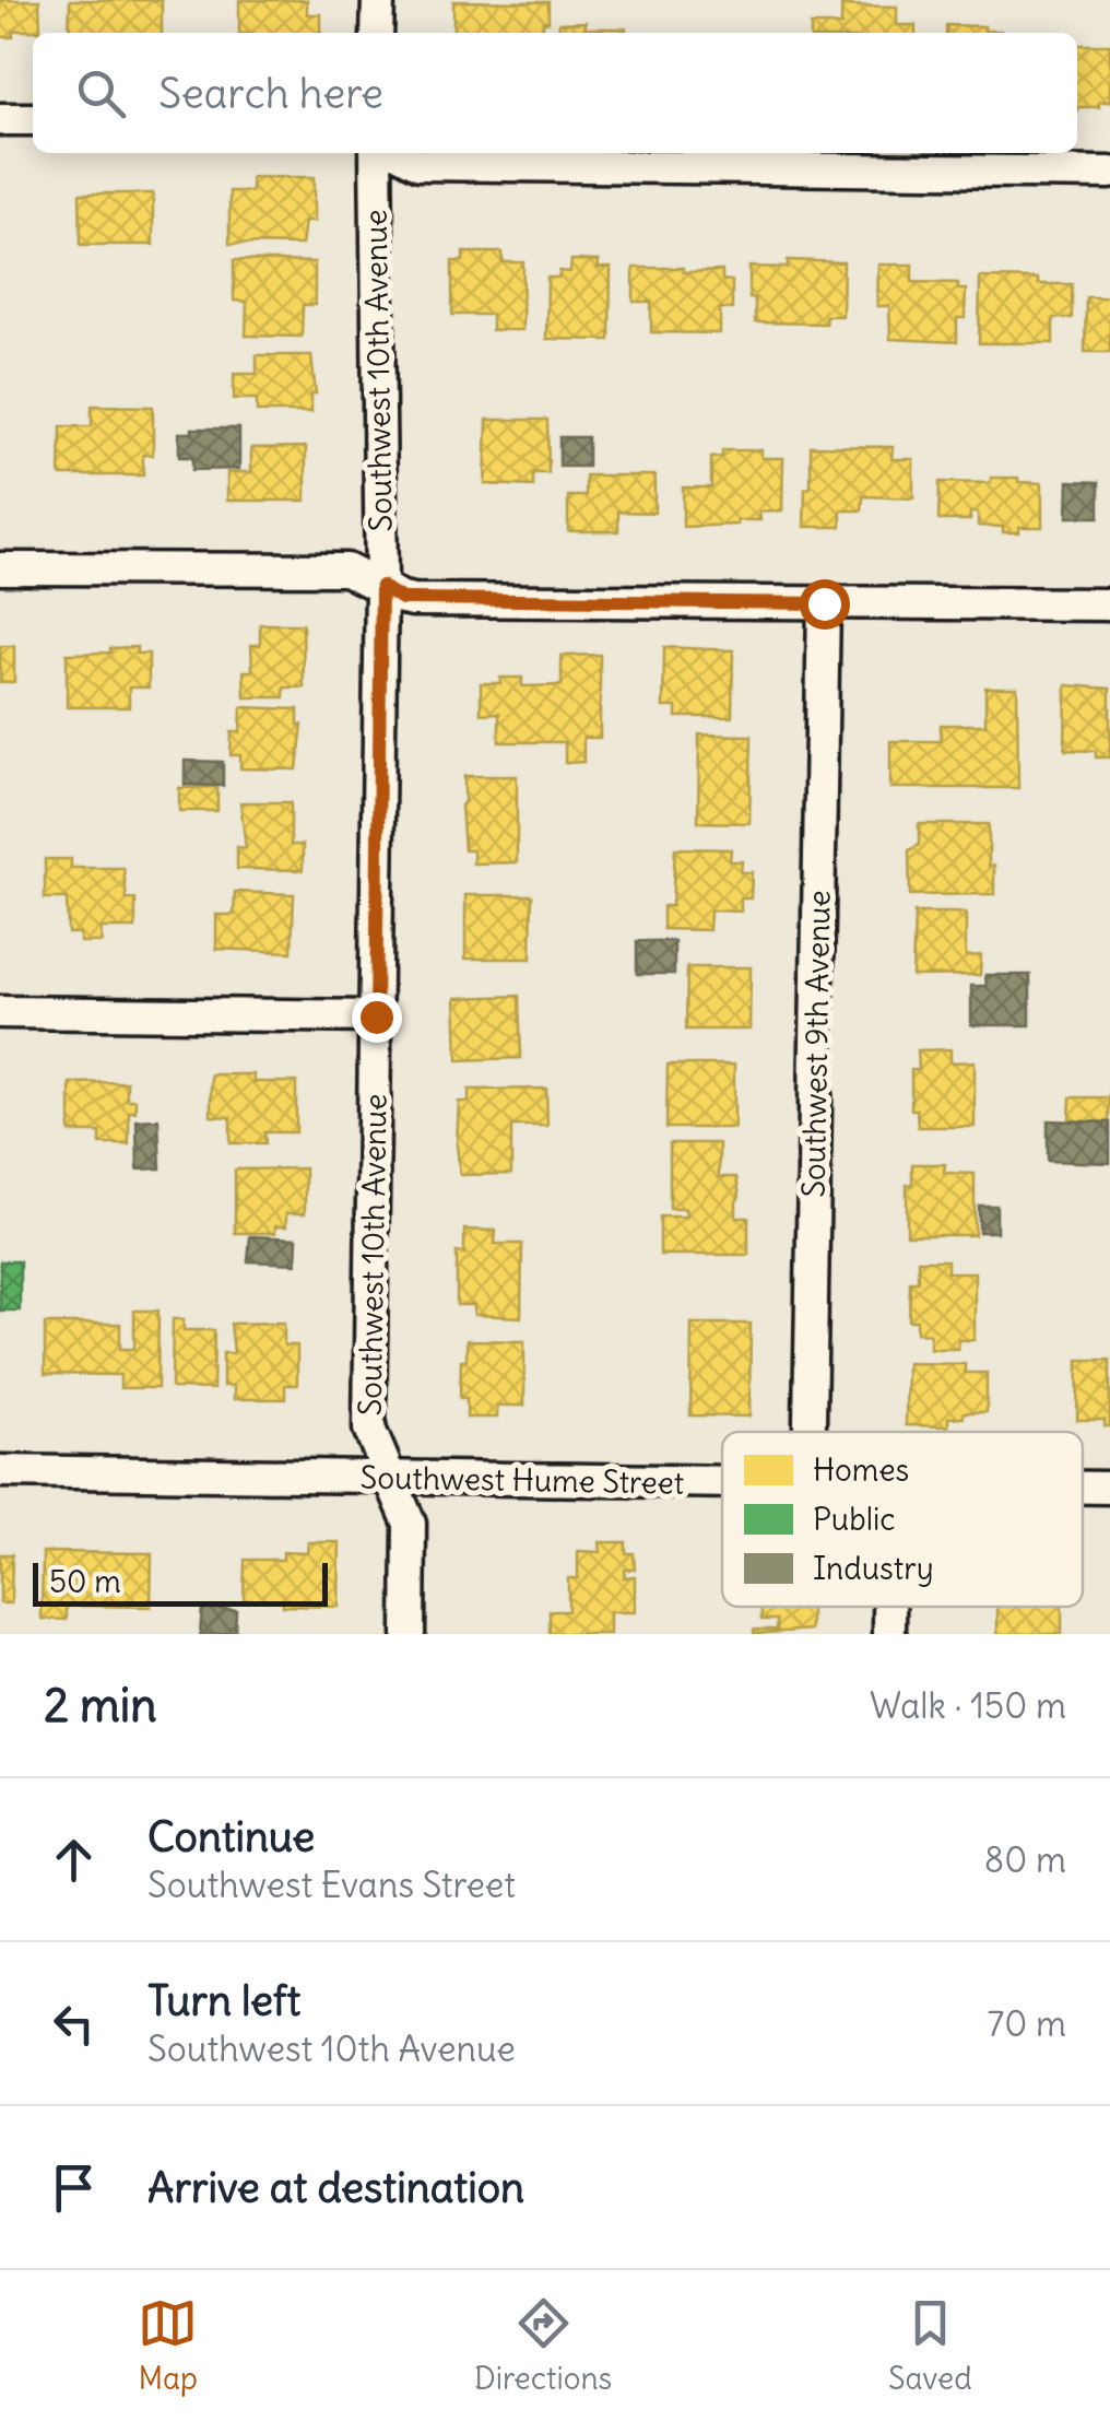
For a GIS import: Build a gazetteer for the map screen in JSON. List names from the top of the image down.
{
  "streets": {
    "street": ["Southwest 10th Avenue", "Southwest 9th Avenue", "Southwest Hume Street"]
  },
  "crossings": [
    ["Southwest 10th Avenue", "Southwest Hume Street"]
  ],
  "legend": ["Homes", "Public", "Industry"],
  "scale_bar": "50 m",
  "page": {
    "search": "Search here",
    "scale": "50 m",
    "heading": ["2 min", "Walk · 150 m"],
    "list": [
      ["Continue", "Southwest Evans Street", "80 m"],
      ["Turn left", "Southwest 10th Avenue", "70 m"],
      "Arrive at destination"
    ],
    "nav": ["Map", "Directions", "Saved"]
  }
}
